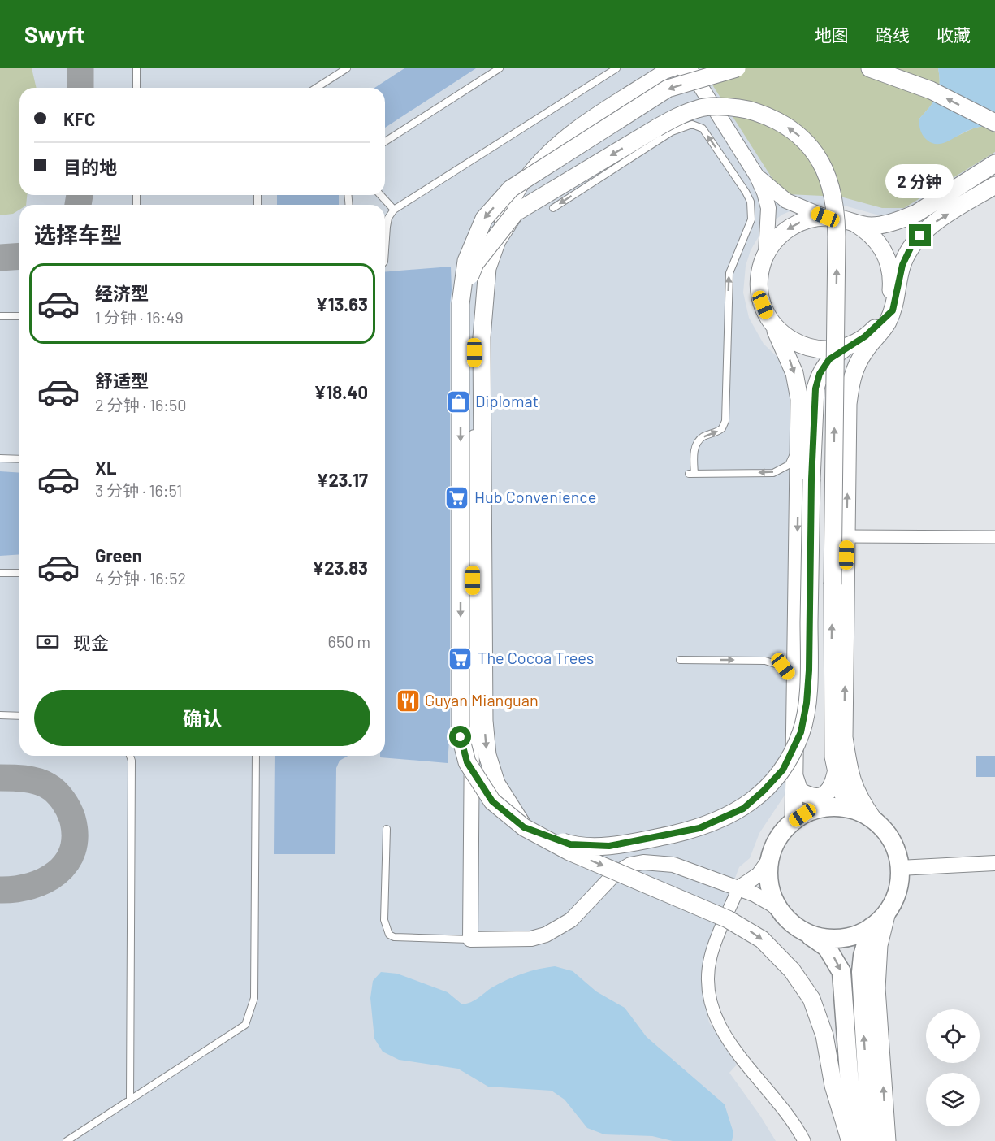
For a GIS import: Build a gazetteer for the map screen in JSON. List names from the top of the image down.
{
  "places": {
    "shop": ["Diplomat"],
    "supermarket": ["Hub Convenience", "The Cocoa Trees"],
    "restaurant": ["Guyan Mianguan"]
  },
  "page": {
    "header": "Swyft",
    "nav": ["地图", "路线", "收藏"],
    "banner": ["KFC", "目的地"],
    "bubble": "2 分钟",
    "heading": "选择车型",
    "list": [
      {
        "name": "经济型",
        "note": "1 分钟 · 16:49",
        "value": "¥13.63"
      },
      {
        "name": "舒适型",
        "note": "2 分钟 · 16:50",
        "value": "¥18.40"
      },
      {
        "name": "XL",
        "note": "3 分钟 · 16:51",
        "value": "¥23.17"
      },
      {
        "name": "Green",
        "note": "4 分钟 · 16:52",
        "value": "¥23.83"
      }
    ],
    "pay": ["现金", "650 m"],
    "buttons": "确认"
  }
}
